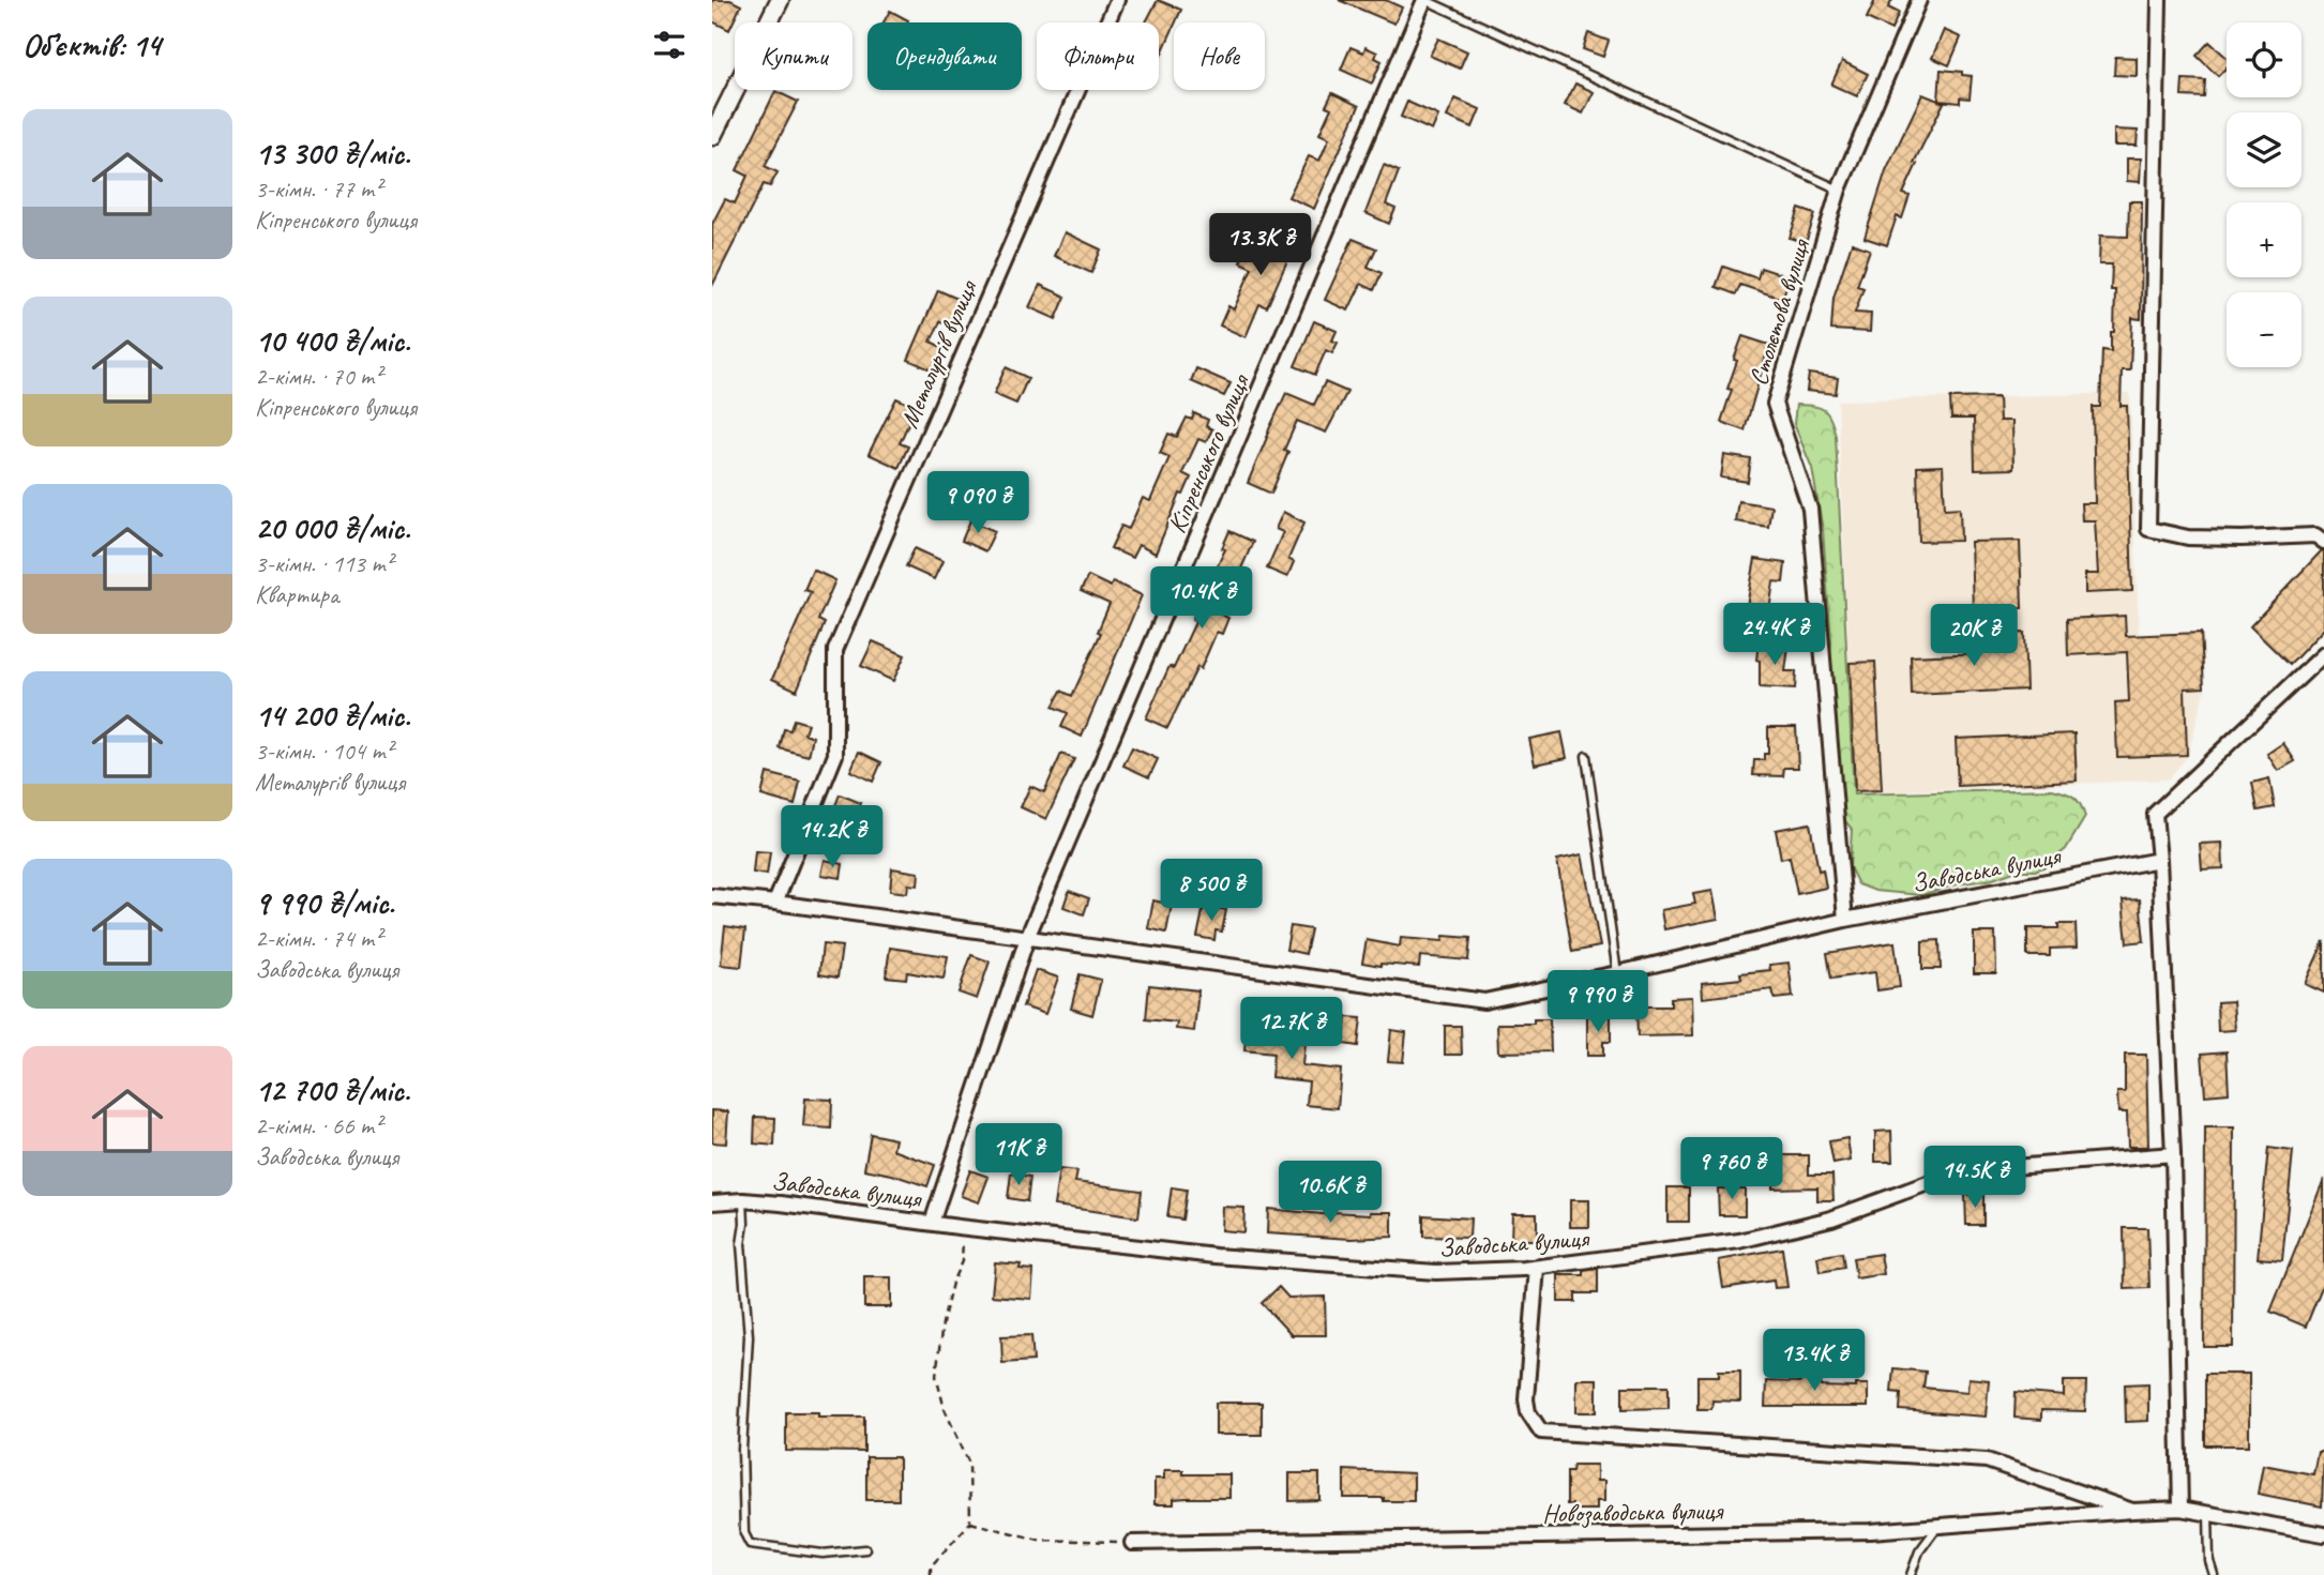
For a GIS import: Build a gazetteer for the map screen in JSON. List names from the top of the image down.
{
  "streets": {
    "street": [
      "Столєтова вулиця",
      "Металургів вулиця",
      "Кіпренського вулиця",
      "Заводська вулиця",
      "Новозаводська вулиця"
    ]
  },
  "crossings": [
    ["Столєтова вулиця", "Заводська вулиця"],
    ["Металургів вулиця", "Заводська вулиця"],
    ["Кіпренського вулиця", "Заводська вулиця"],
    ["Заводська вулиця", "Новозаводська вулиця"]
  ],
  "page": {
    "heading": "Об’єктів: 14",
    "map_buttons": ["+", "−"],
    "chip": [
      "Купити",
      "Орендувати",
      "Фільтри",
      "Нове"
    ],
    "list": [
      {
        "name": "13 300 ₴/міс.",
        "note": "3-кімн. · 77 m² · Кіпренського вулиця"
      },
      {
        "name": "10 400 ₴/міс.",
        "note": "2-кімн. · 70 m² · Кіпренського вулиця"
      },
      {
        "name": "20 000 ₴/міс.",
        "note": "3-кімн. · 113 m² · Квартира"
      },
      {
        "name": "14 200 ₴/міс.",
        "note": "3-кімн. · 104 m² · Металургів вулиця"
      },
      {
        "name": "9 990 ₴/міс.",
        "note": "2-кімн. · 74 m² · Заводська вулиця"
      },
      {
        "name": "12 700 ₴/міс.",
        "note": "2-кімн. · 66 m² · Заводська вулиця"
      }
    ],
    "price": [
      "13.3K ₴",
      "9 090 ₴",
      "10.4K ₴",
      "24.4K ₴",
      "20K ₴",
      "14.2K ₴",
      "8 500 ₴",
      "9 990 ₴",
      "12.7K ₴",
      "11K ₴",
      "9 760 ₴",
      "14.5K ₴",
      "10.6K ₴",
      "13.4K ₴"
    ]
  }
}
